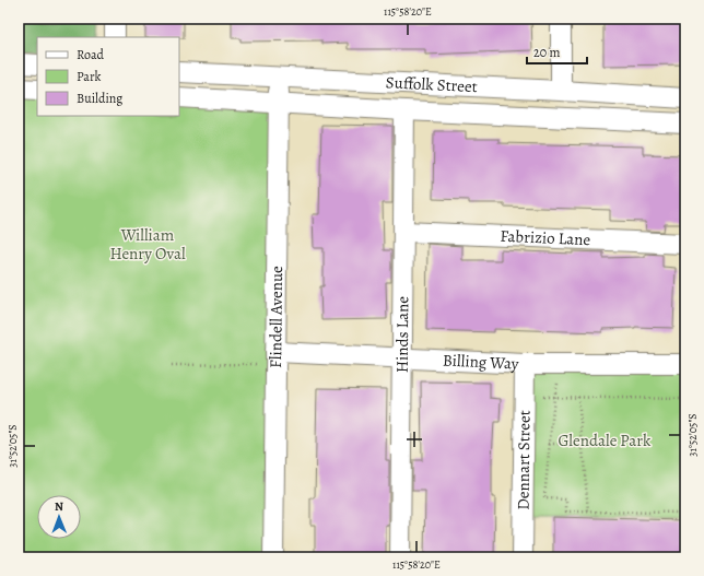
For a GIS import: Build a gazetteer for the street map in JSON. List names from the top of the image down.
{
  "streets": {
    "street": [
      "Suffolk Street",
      "Fabrizio Lane",
      "Flindell Avenue",
      "Hinds Lane",
      "Billing Way",
      "Dennart Street"
    ]
  },
  "crossings": [
    ["Suffolk Street", "Flindell Avenue"],
    ["Suffolk Street", "Hinds Lane"],
    ["Fabrizio Lane", "Hinds Lane"],
    ["Flindell Avenue", "Billing Way"],
    ["Hinds Lane", "Billing Way"],
    ["Billing Way", "Dennart Street"]
  ],
  "parks": ["William Henry Oval", "Glendale Park"],
  "legend": ["Road", "Park", "Building"],
  "scale_bar": "20 m",
  "north": "top",
  "coordinates": ["115°58'20\"E", "31°52'05\"S"]
}
